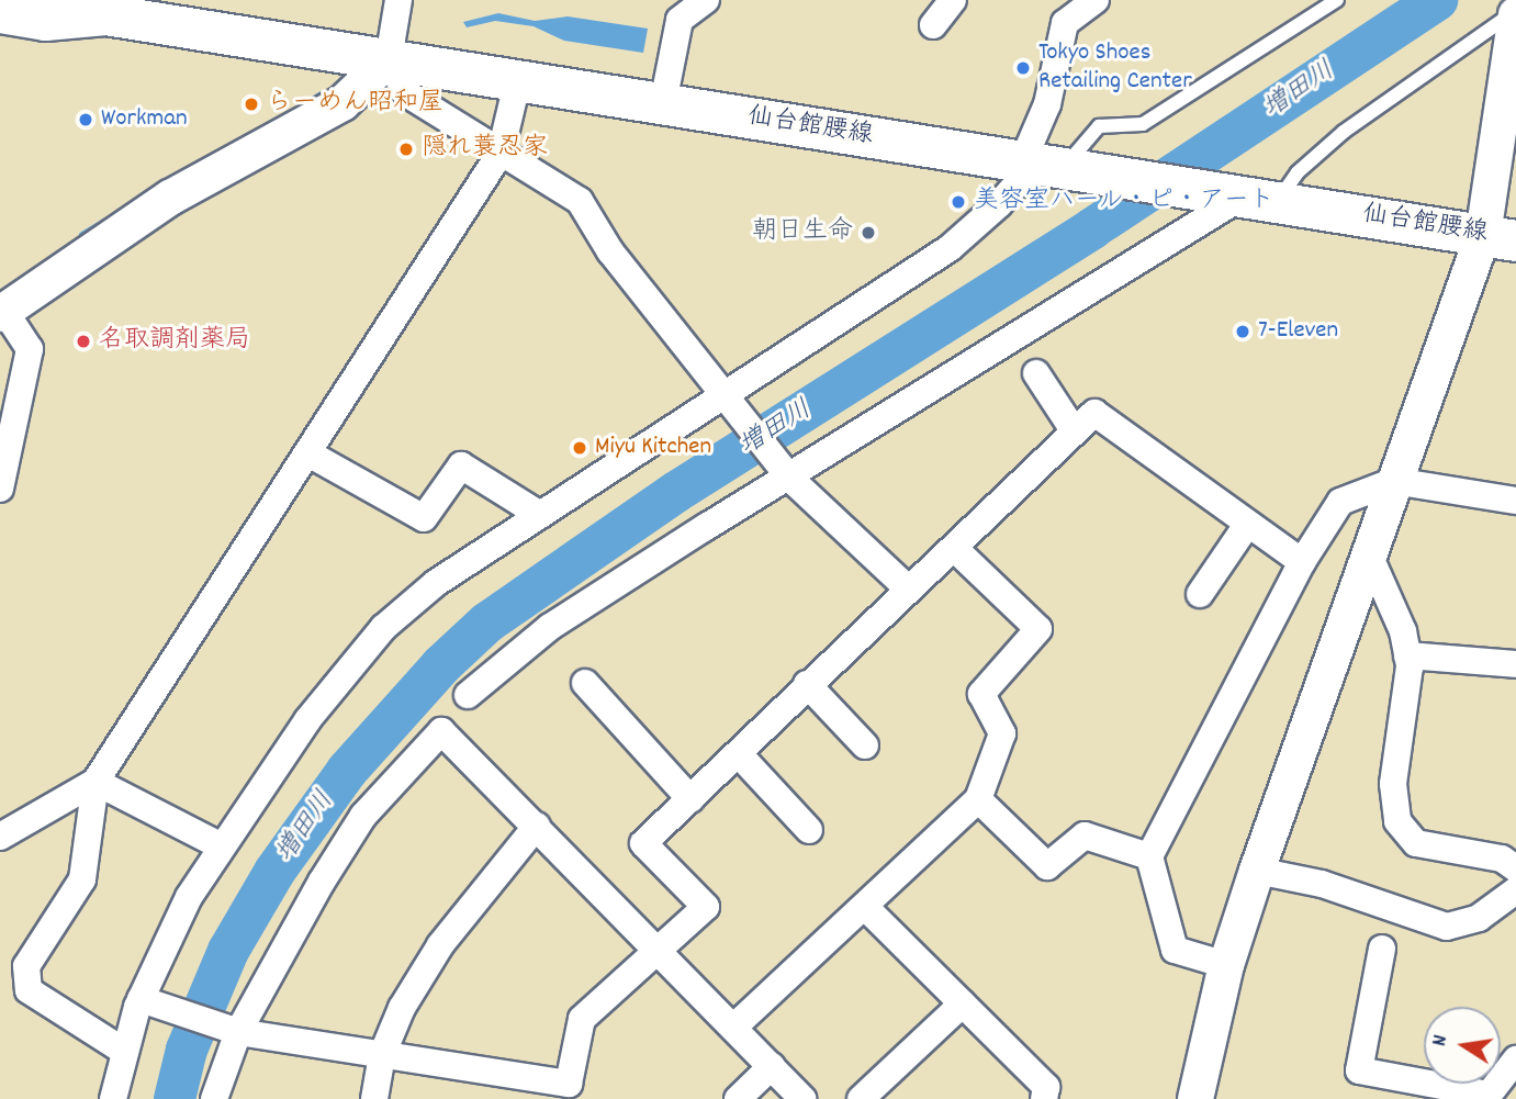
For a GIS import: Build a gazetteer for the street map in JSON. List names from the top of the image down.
{
  "streets": {
    "main road": ["仙台館腰線"]
  },
  "water": ["増田川"],
  "places": [
    "Tokyo Shoes Retailing Center",
    "らーめん昭和屋",
    "Workman",
    "隠れ蓑忍家",
    "美容室ハール・ピ・アート",
    "朝日生命",
    "7-Eleven",
    "名取調剤薬局",
    "Miyu Kitchen"
  ],
  "north": "left"
}
